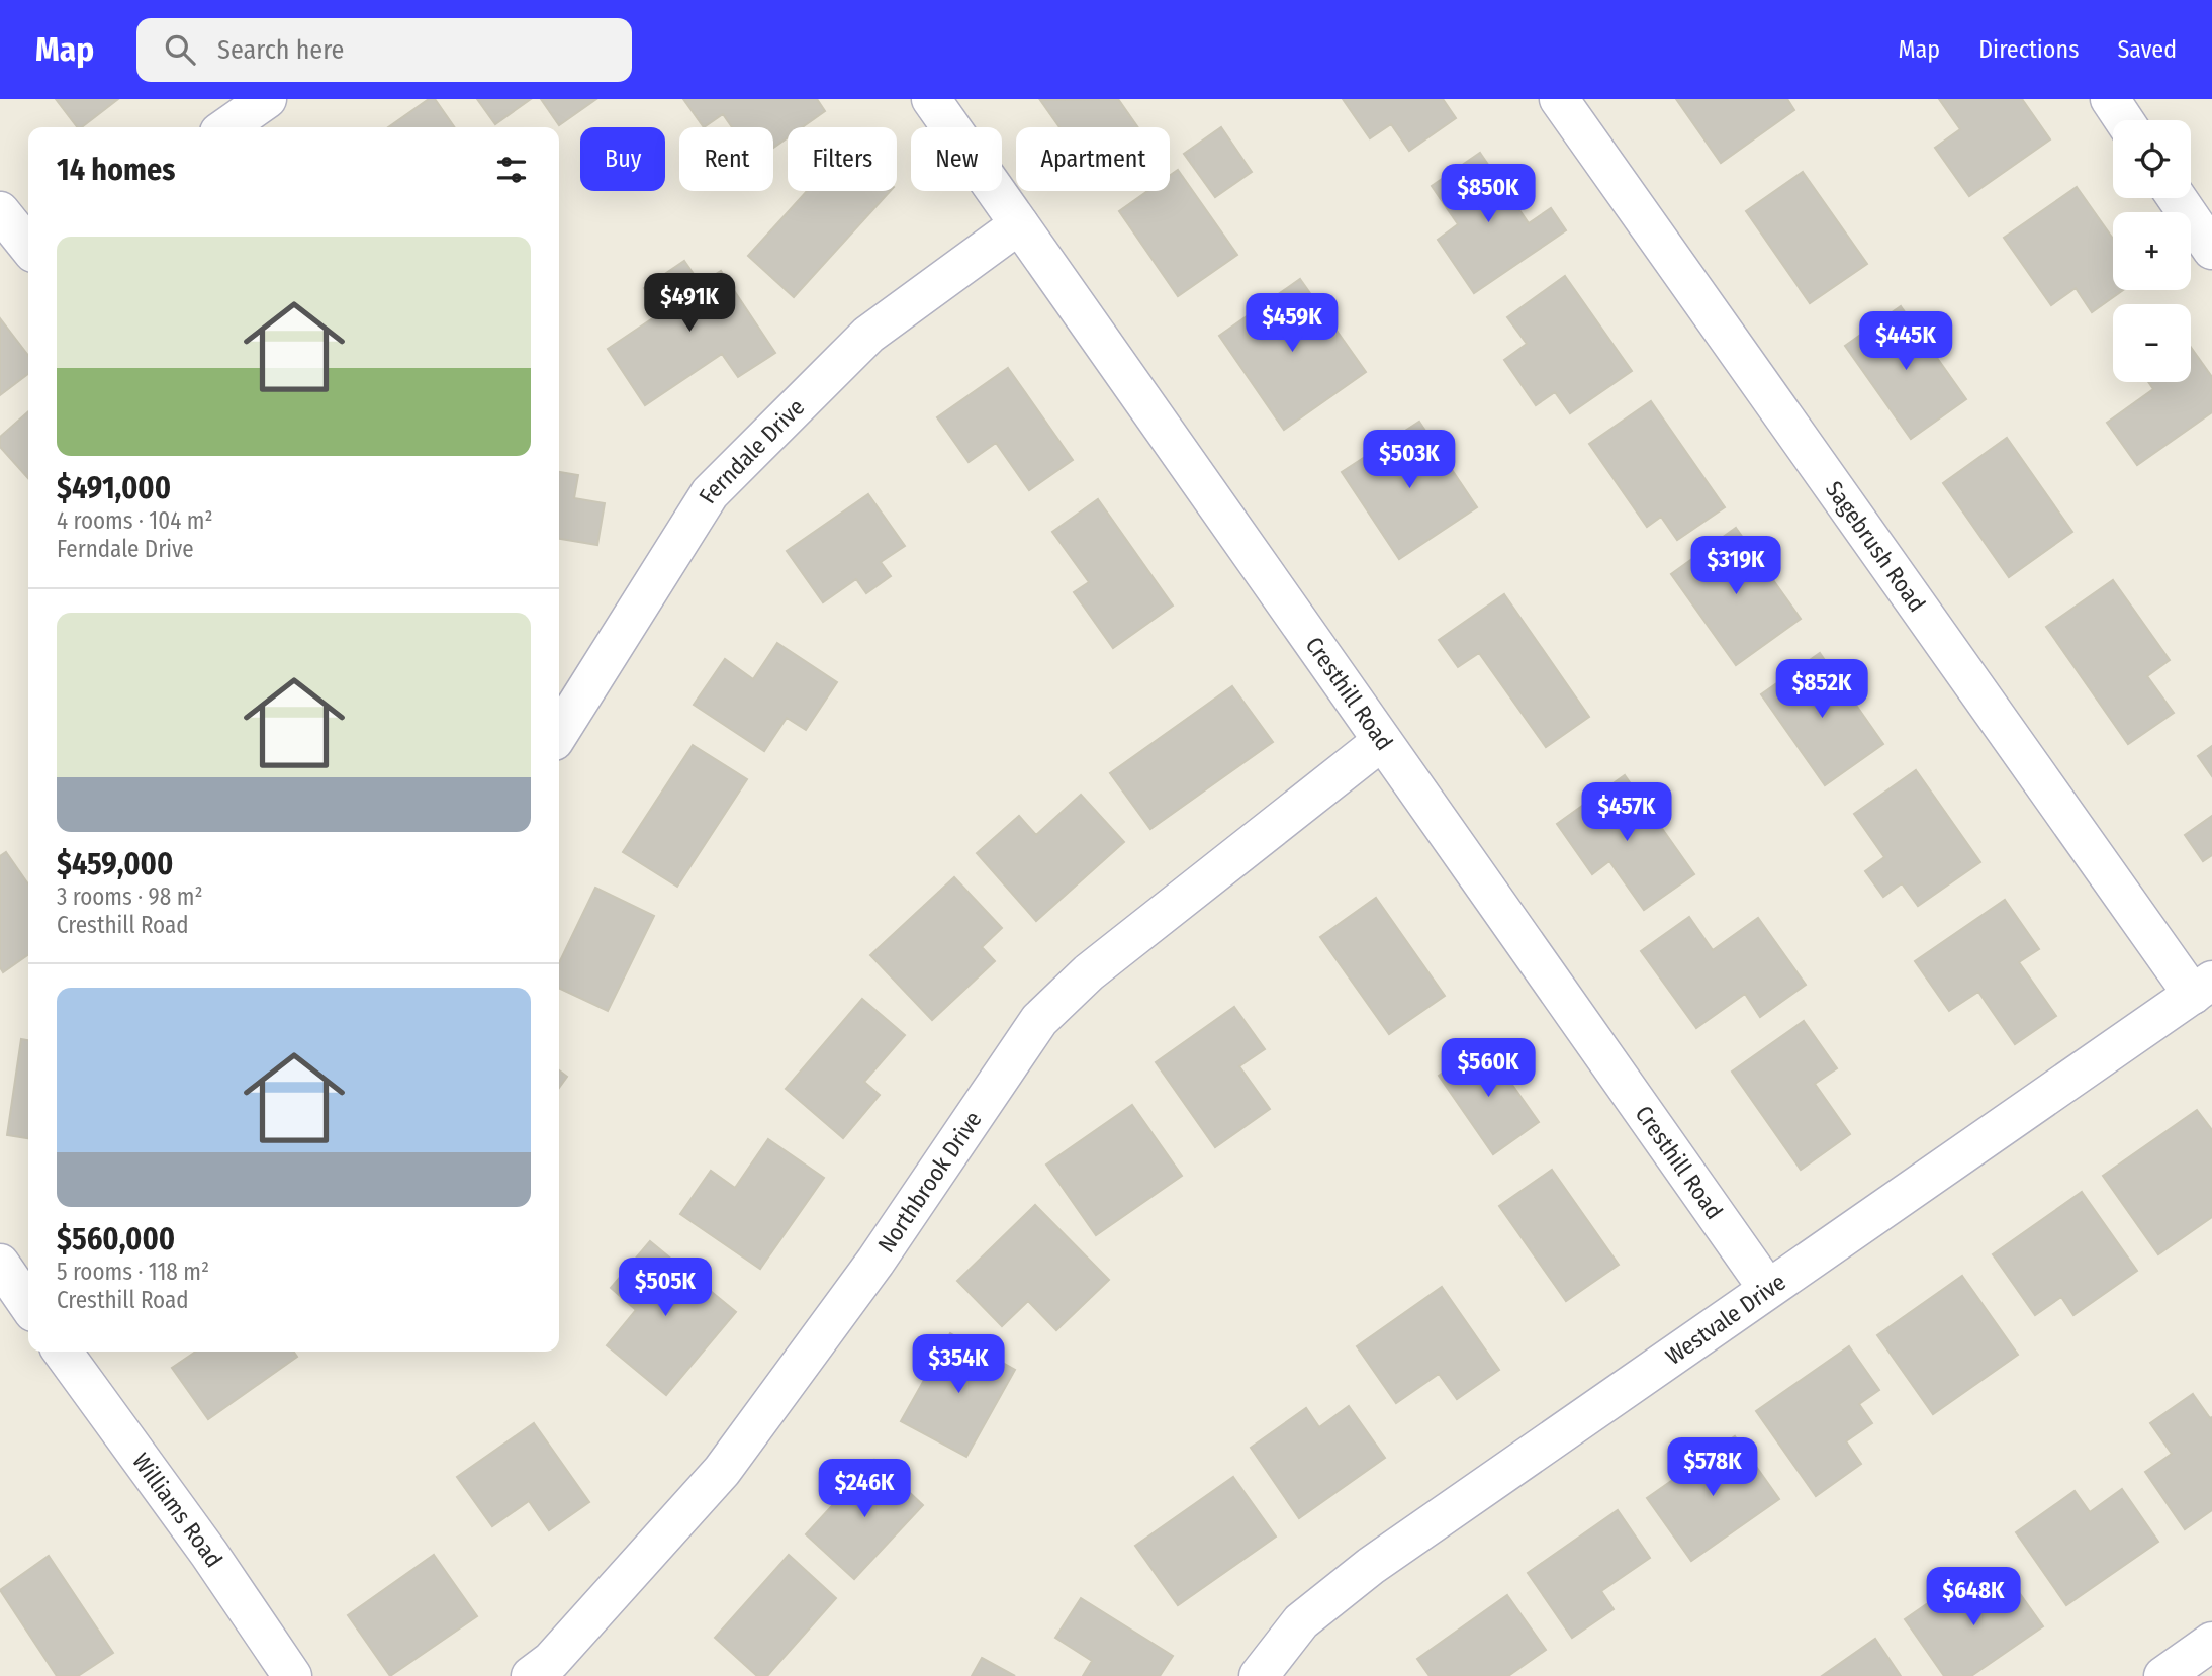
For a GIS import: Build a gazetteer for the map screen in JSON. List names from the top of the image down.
{
  "streets": {
    "street": [
      "Ferndale Drive",
      "Sagebrush Road",
      "Cresthill Road",
      "Northbrook Drive",
      "Westvale Drive",
      "Williams Road"
    ]
  },
  "crossings": [
    ["Ferndale Drive", "Cresthill Road"],
    ["Sagebrush Road", "Westvale Drive"],
    ["Cresthill Road", "Northbrook Drive"],
    ["Cresthill Road", "Westvale Drive"]
  ],
  "page": {
    "header": "Map",
    "search": "Search here",
    "nav": ["Map", "Directions", "Saved"],
    "map_buttons": ["+", "−"],
    "chip": [
      "Buy",
      "Rent",
      "Filters",
      "New",
      "Apartment"
    ],
    "heading": "14 homes",
    "price": [
      "$850K",
      "$491K",
      "$459K",
      "$445K",
      "$503K",
      "$319K",
      "$852K",
      "$457K",
      "$560K",
      "$505K",
      "$354K",
      "$578K",
      "$246K",
      "$648K"
    ],
    "list": [
      {
        "name": "$491,000",
        "note": "4 rooms · 104 m² · Ferndale Drive"
      },
      {
        "name": "$459,000",
        "note": "3 rooms · 98 m² · Cresthill Road"
      },
      {
        "name": "$560,000",
        "note": "5 rooms · 118 m² · Cresthill Road"
      }
    ]
  }
}
